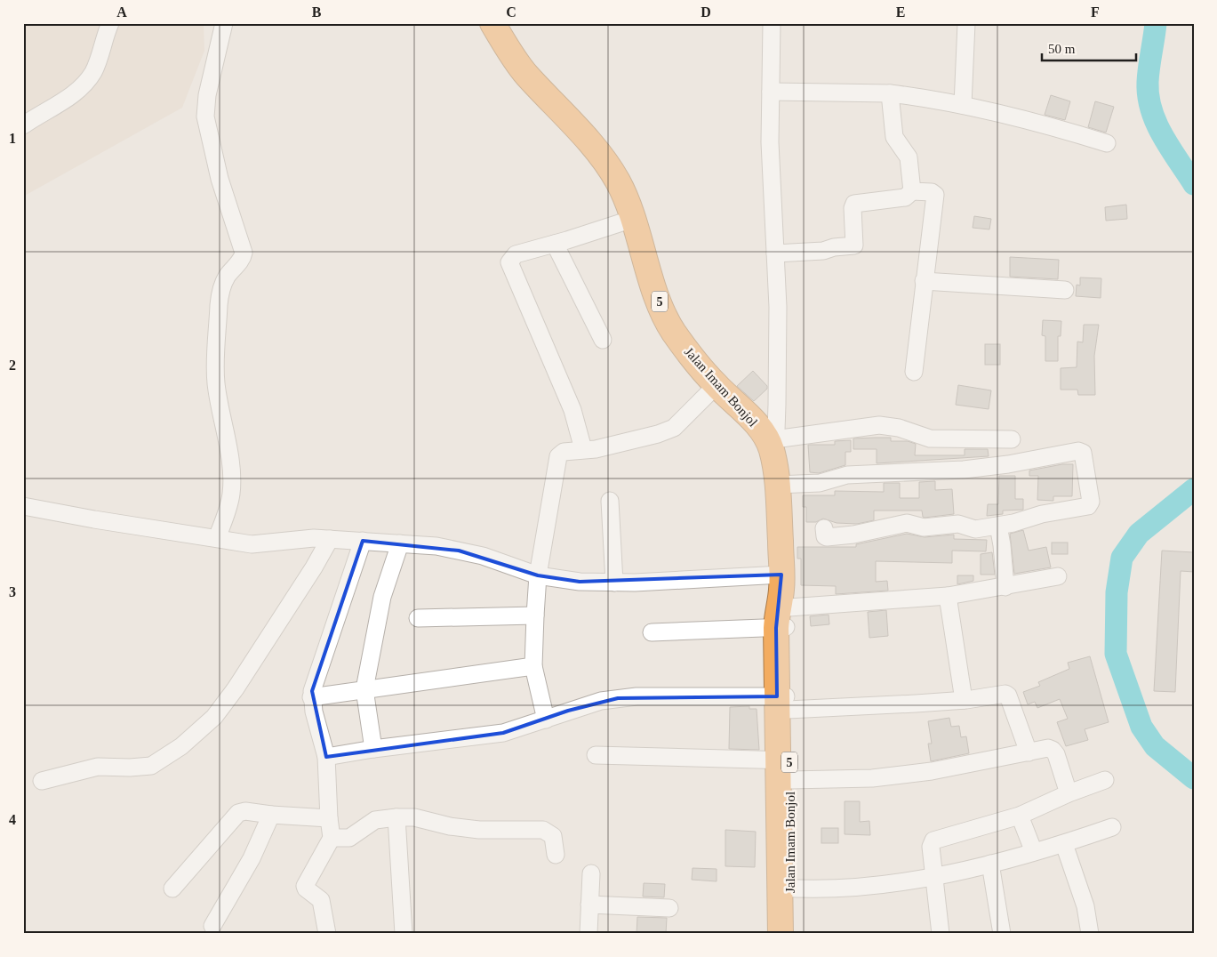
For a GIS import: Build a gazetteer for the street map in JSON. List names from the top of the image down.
{
  "streets": {
    "highway": ["5", "Jalan Imam Bonjol"]
  },
  "scale_bar": "50 m",
  "grid": {
    "columns": [
      "A",
      "B",
      "C",
      "D",
      "E",
      "F"
    ],
    "rows": [
      "1",
      "2",
      "3",
      "4"
    ]
  }
}
